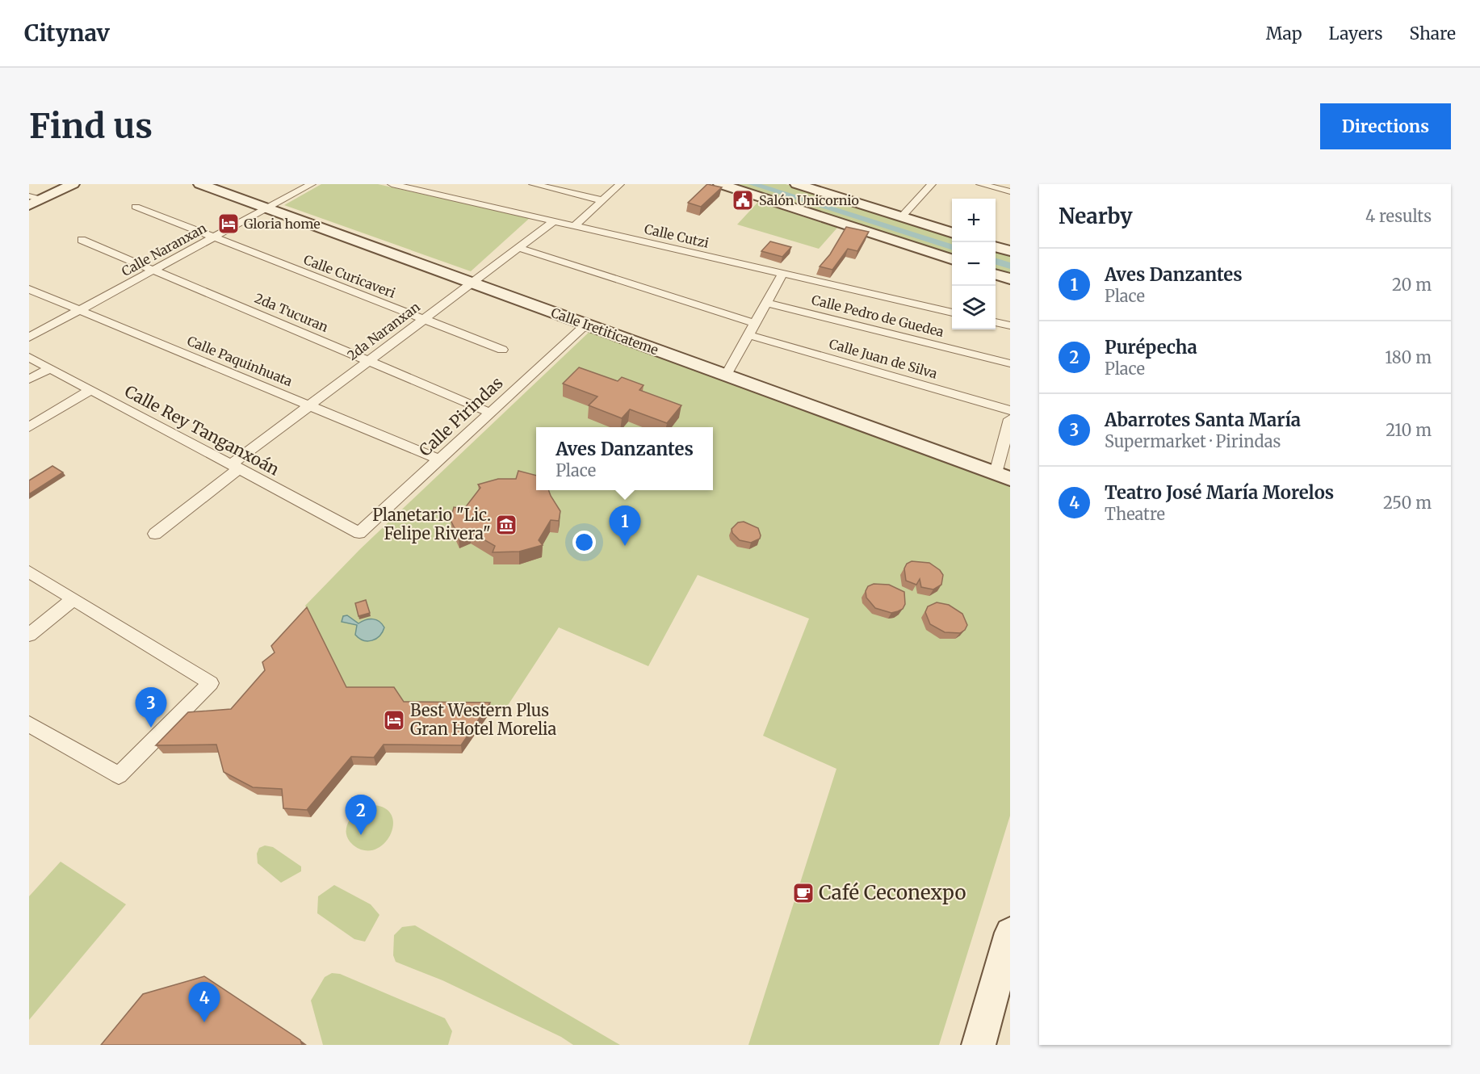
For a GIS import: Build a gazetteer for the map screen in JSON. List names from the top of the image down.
{
  "streets": {
    "street": [
      "Calle Cutzi",
      "Calle Naranxan",
      "Calle Curicaveri",
      "2da Tucuran",
      "Calle Pedro de Guedea",
      "2da Naranxan",
      "Calle Iretiticateme",
      "Calle Juan de Silva",
      "Calle Paquinhuata",
      "Calle Pirindas",
      "Calle Rey Tanganxoán"
    ]
  },
  "crossings": [
    ["Calle Cutzi", "2da Naranxan"],
    ["Calle Naranxan", "Calle Curicaveri"],
    ["Calle Naranxan", "2da Tucuran"],
    ["Calle Naranxan", "Calle Iretiticateme"],
    ["Calle Naranxan", "Calle Paquinhuata"],
    ["Calle Curicaveri", "2da Naranxan"],
    ["2da Tucuran", "2da Naranxan"],
    ["2da Tucuran", "Calle Pirindas"],
    ["2da Naranxan", "Calle Iretiticateme"],
    ["2da Naranxan", "Calle Paquinhuata"],
    ["2da Naranxan", "Calle Rey Tanganxoán"],
    ["Calle Iretiticateme", "Calle Pirindas"],
    ["Calle Paquinhuata", "Calle Pirindas"],
    ["Calle Pirindas", "Calle Rey Tanganxoán"]
  ],
  "places": {
    "public building": ["Salón Unicornio"],
    "hotel": ["Gloria home", "Best Western Plus Gran Hotel Morelia"],
    "museum": ["Planetario \"Lic. Felipe Rivera\""],
    "cafe": ["Café Ceconexpo"]
  },
  "page": {
    "header": "Citynav",
    "nav": ["Map", "Layers", "Share"],
    "buttons": "Directions",
    "title": "Find us",
    "heading": ["Nearby", "4 results"],
    "map_buttons": ["+", "−"],
    "list": [
      {
        "mark": "1",
        "name": "Aves Danzantes",
        "note": "Place",
        "value": "20 m"
      },
      {
        "mark": "2",
        "name": "Purépecha",
        "note": "Place",
        "value": "180 m"
      },
      {
        "mark": "3",
        "name": "Abarrotes Santa María",
        "note": "Supermarket · Pirindas",
        "value": "210 m"
      },
      {
        "mark": "4",
        "name": "Teatro José María Morelos",
        "note": "Theatre",
        "value": "250 m"
      }
    ],
    "popup": ["Aves Danzantes", "Place"],
    "pins": [
      "1",
      "3",
      "2",
      "4"
    ]
  }
}
